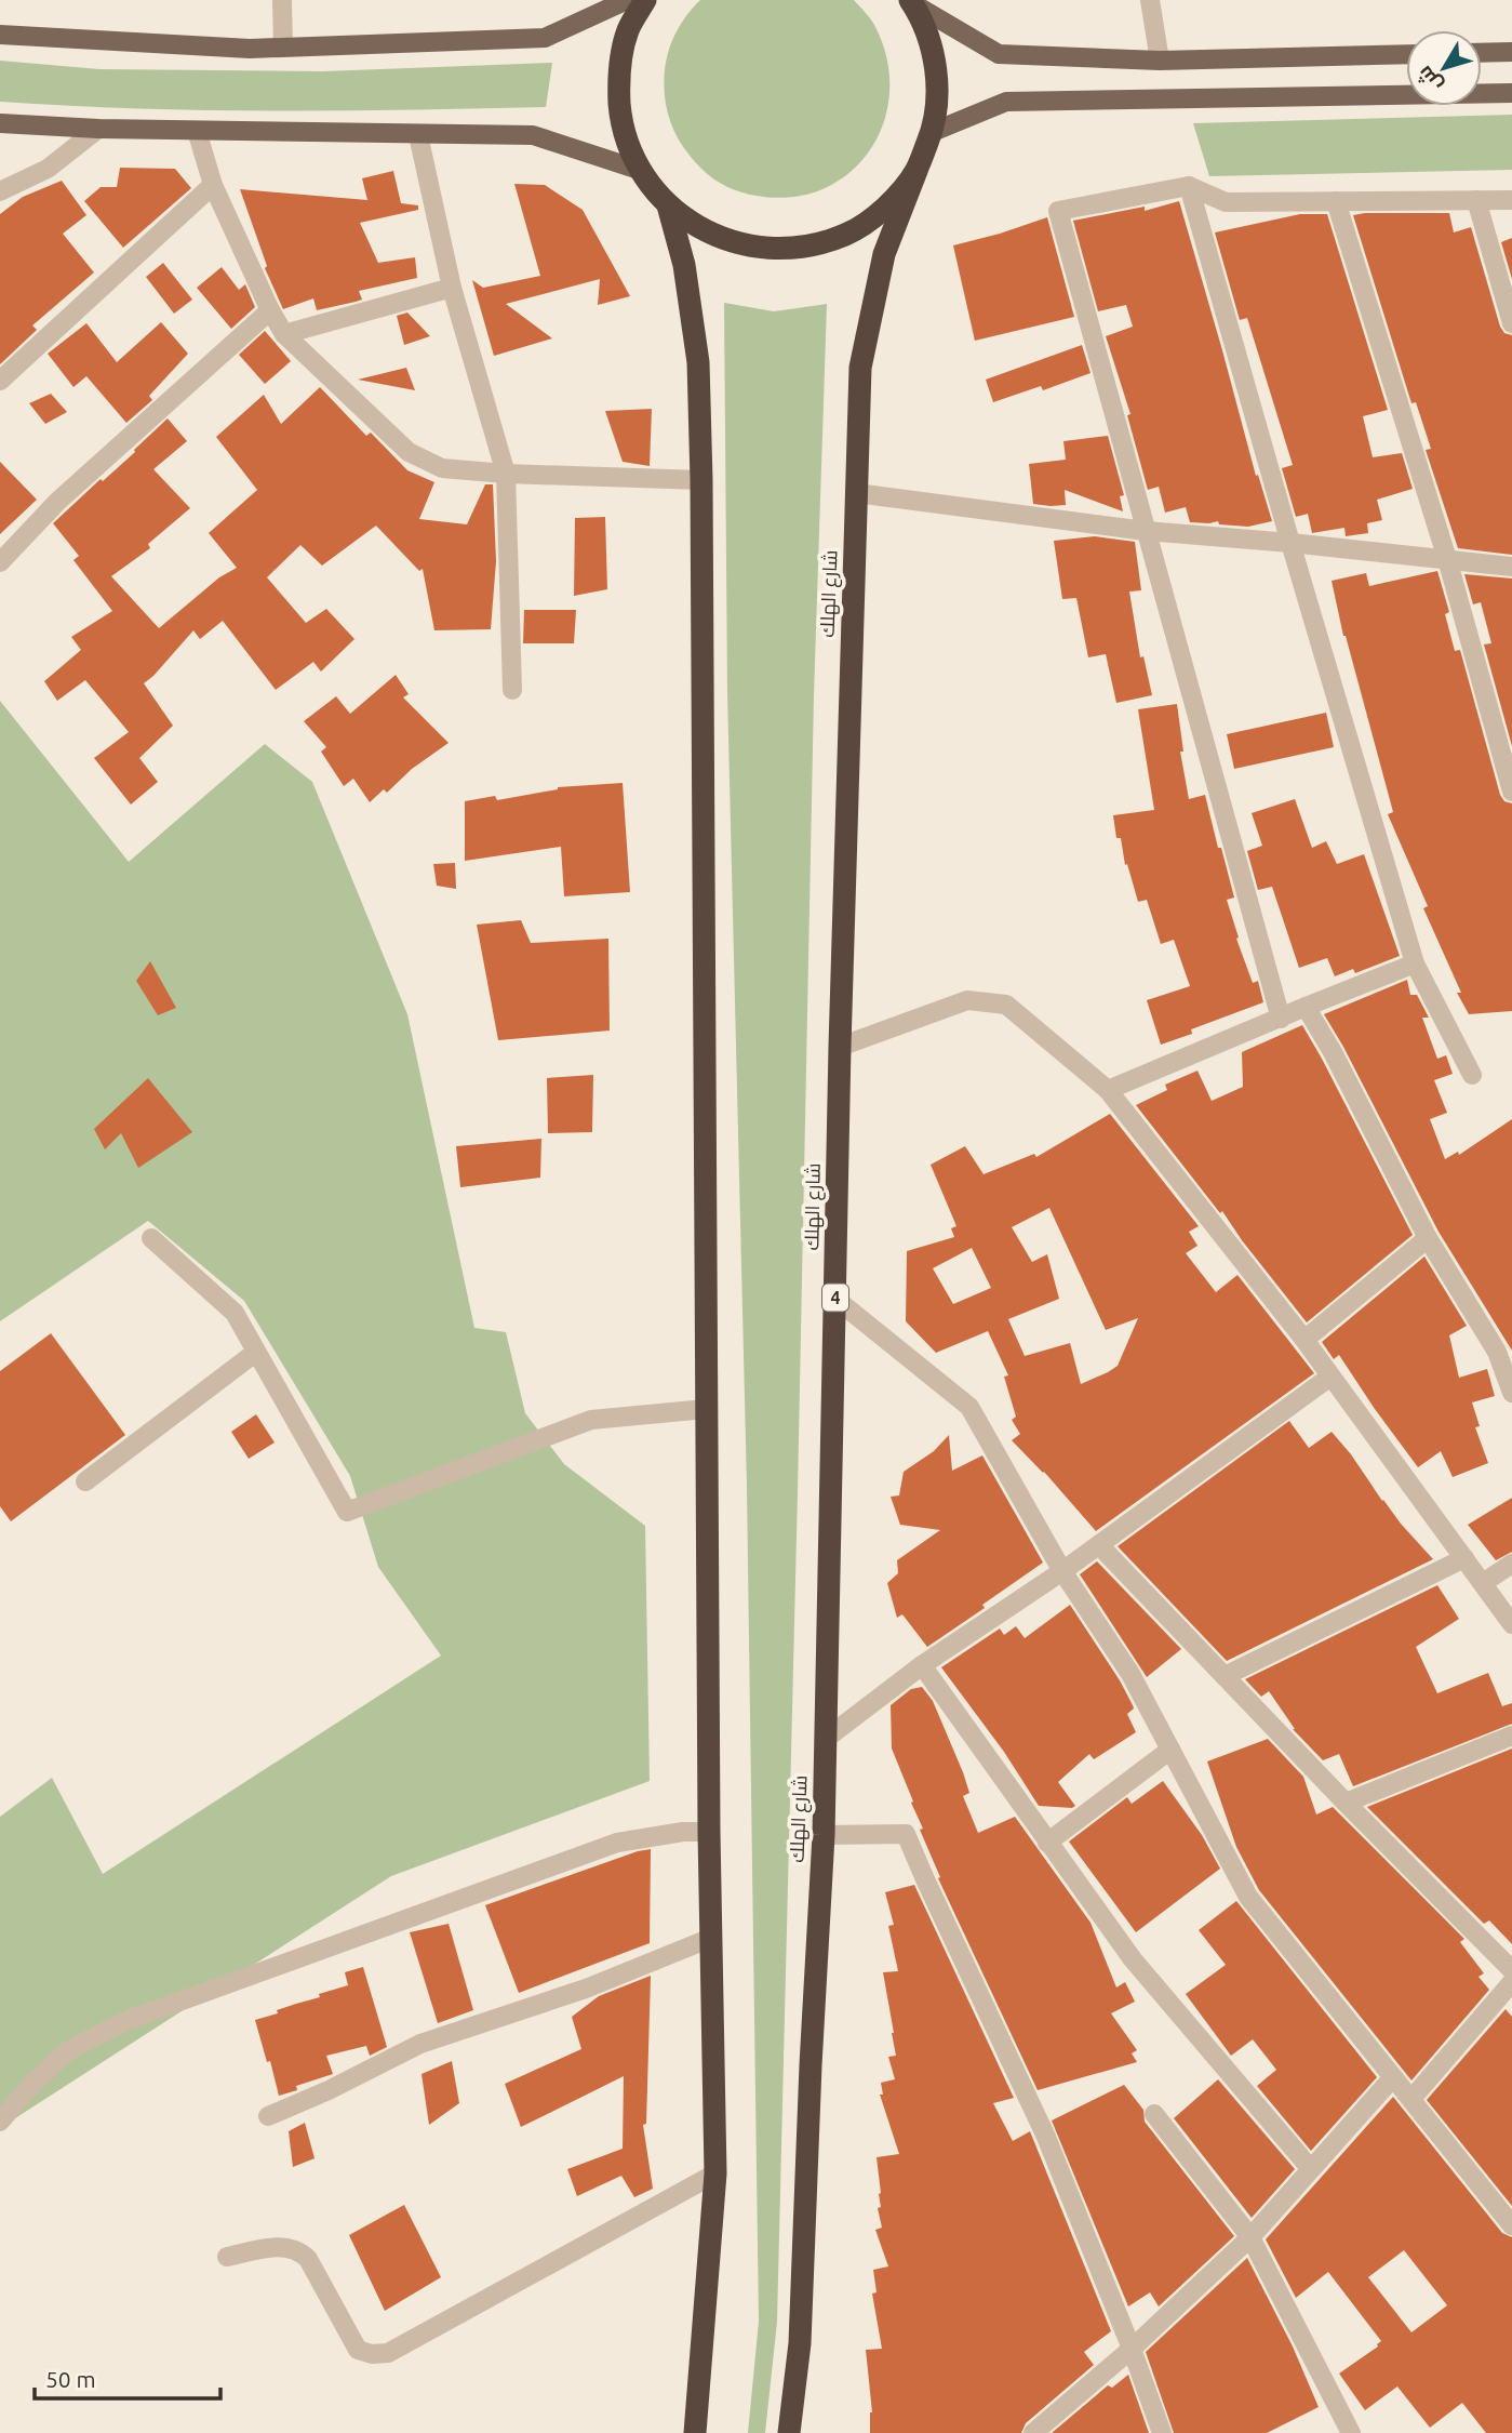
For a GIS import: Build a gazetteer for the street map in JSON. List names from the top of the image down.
{
  "streets": {
    "highway": ["شارع الهلك", "4"]
  },
  "scale_bar": "50 m",
  "north": "bottom left"
}
